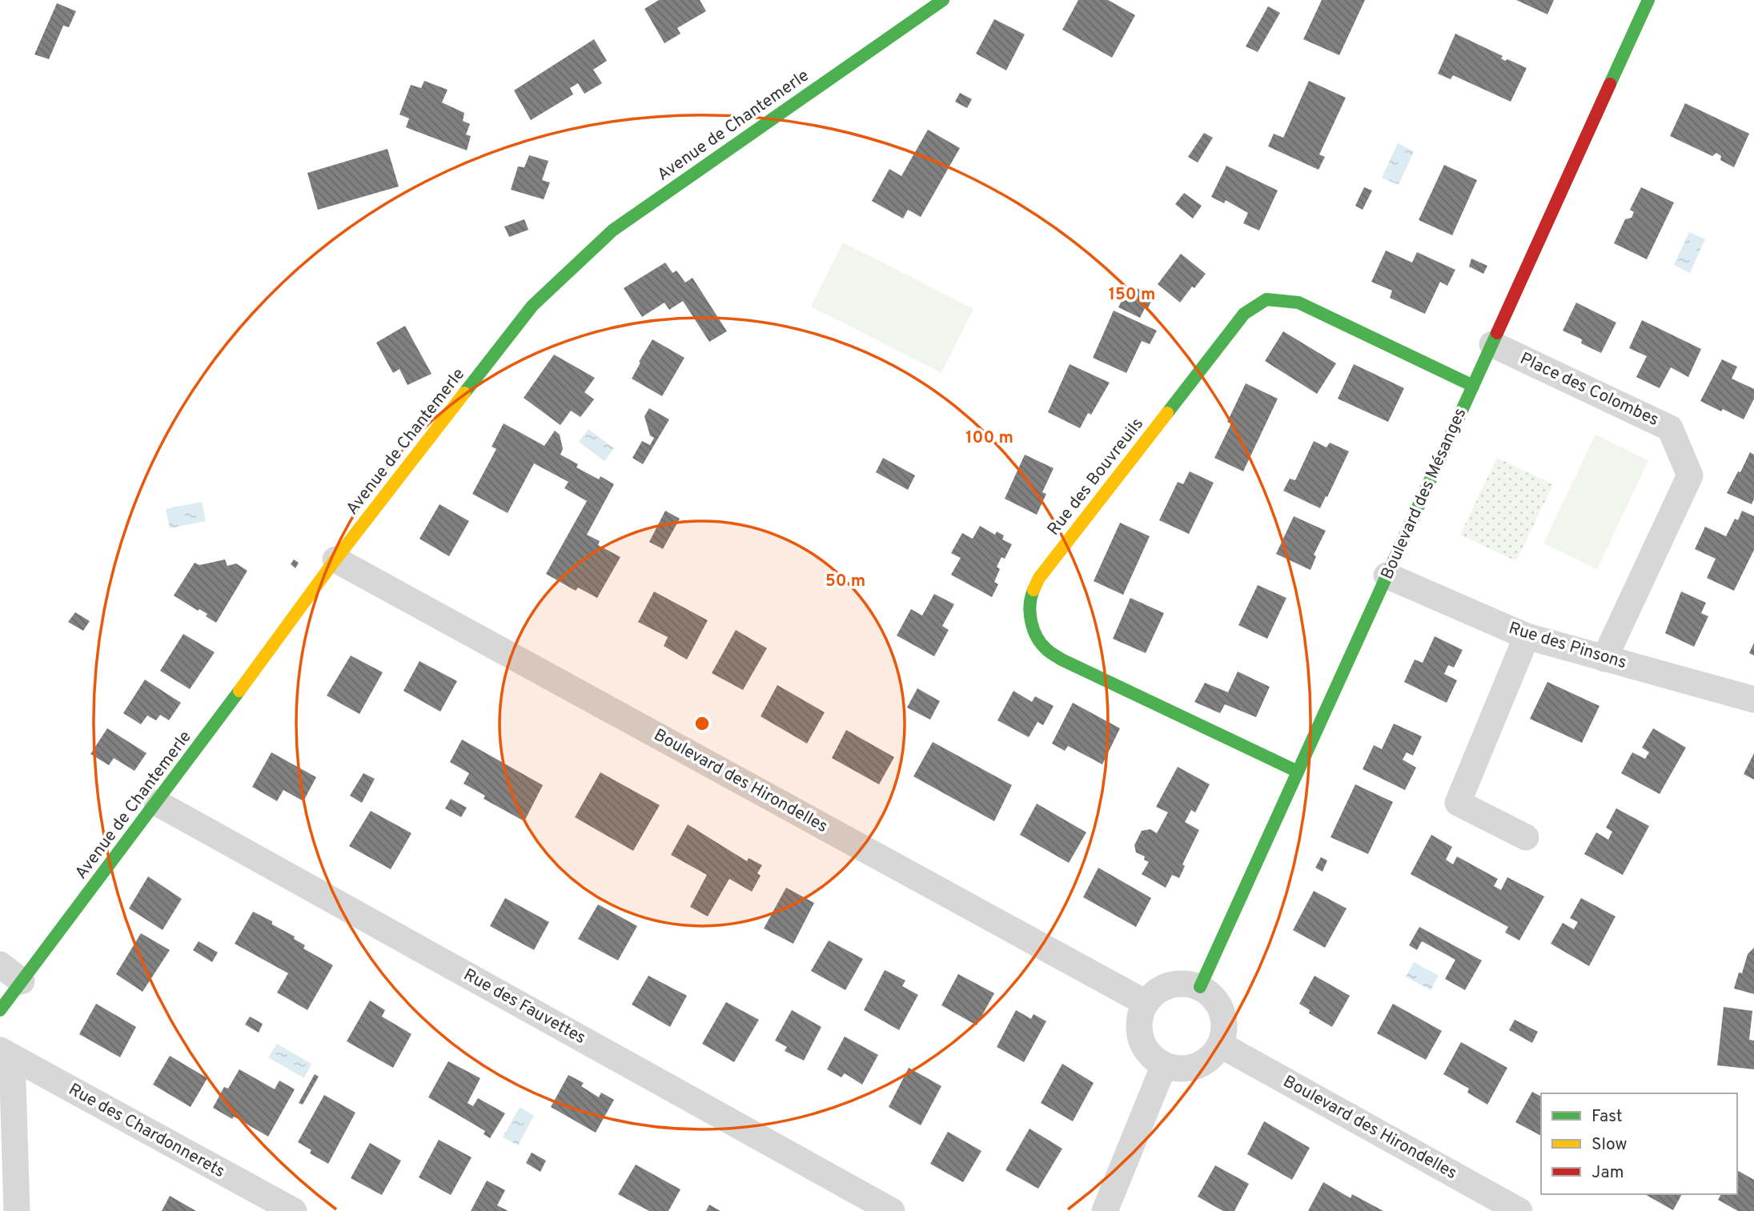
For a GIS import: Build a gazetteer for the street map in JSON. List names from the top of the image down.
{
  "streets": {
    "street": [
      "Avenue de Chantemerle",
      "Place des Colombes",
      "Rue des Bouvreuils",
      "Boulevard des Mésanges",
      "Rue des Pinsons",
      "Boulevard des Hirondelles",
      "Rue des Fauvettes",
      "Rue des Chardonnerets"
    ]
  },
  "crossings": [
    ["Avenue de Chantemerle", "Boulevard des Hirondelles"],
    ["Avenue de Chantemerle", "Rue des Fauvettes"],
    ["Place des Colombes", "Boulevard des Mésanges"],
    ["Place des Colombes", "Rue des Pinsons"],
    ["Rue des Bouvreuils", "Boulevard des Mésanges"],
    ["Boulevard des Mésanges", "Rue des Pinsons"],
    ["Boulevard des Mésanges", "Boulevard des Hirondelles"]
  ],
  "legend": ["Fast", "Slow", "Jam"],
  "rings": ["150 m", "100 m", "50 m"]
}
